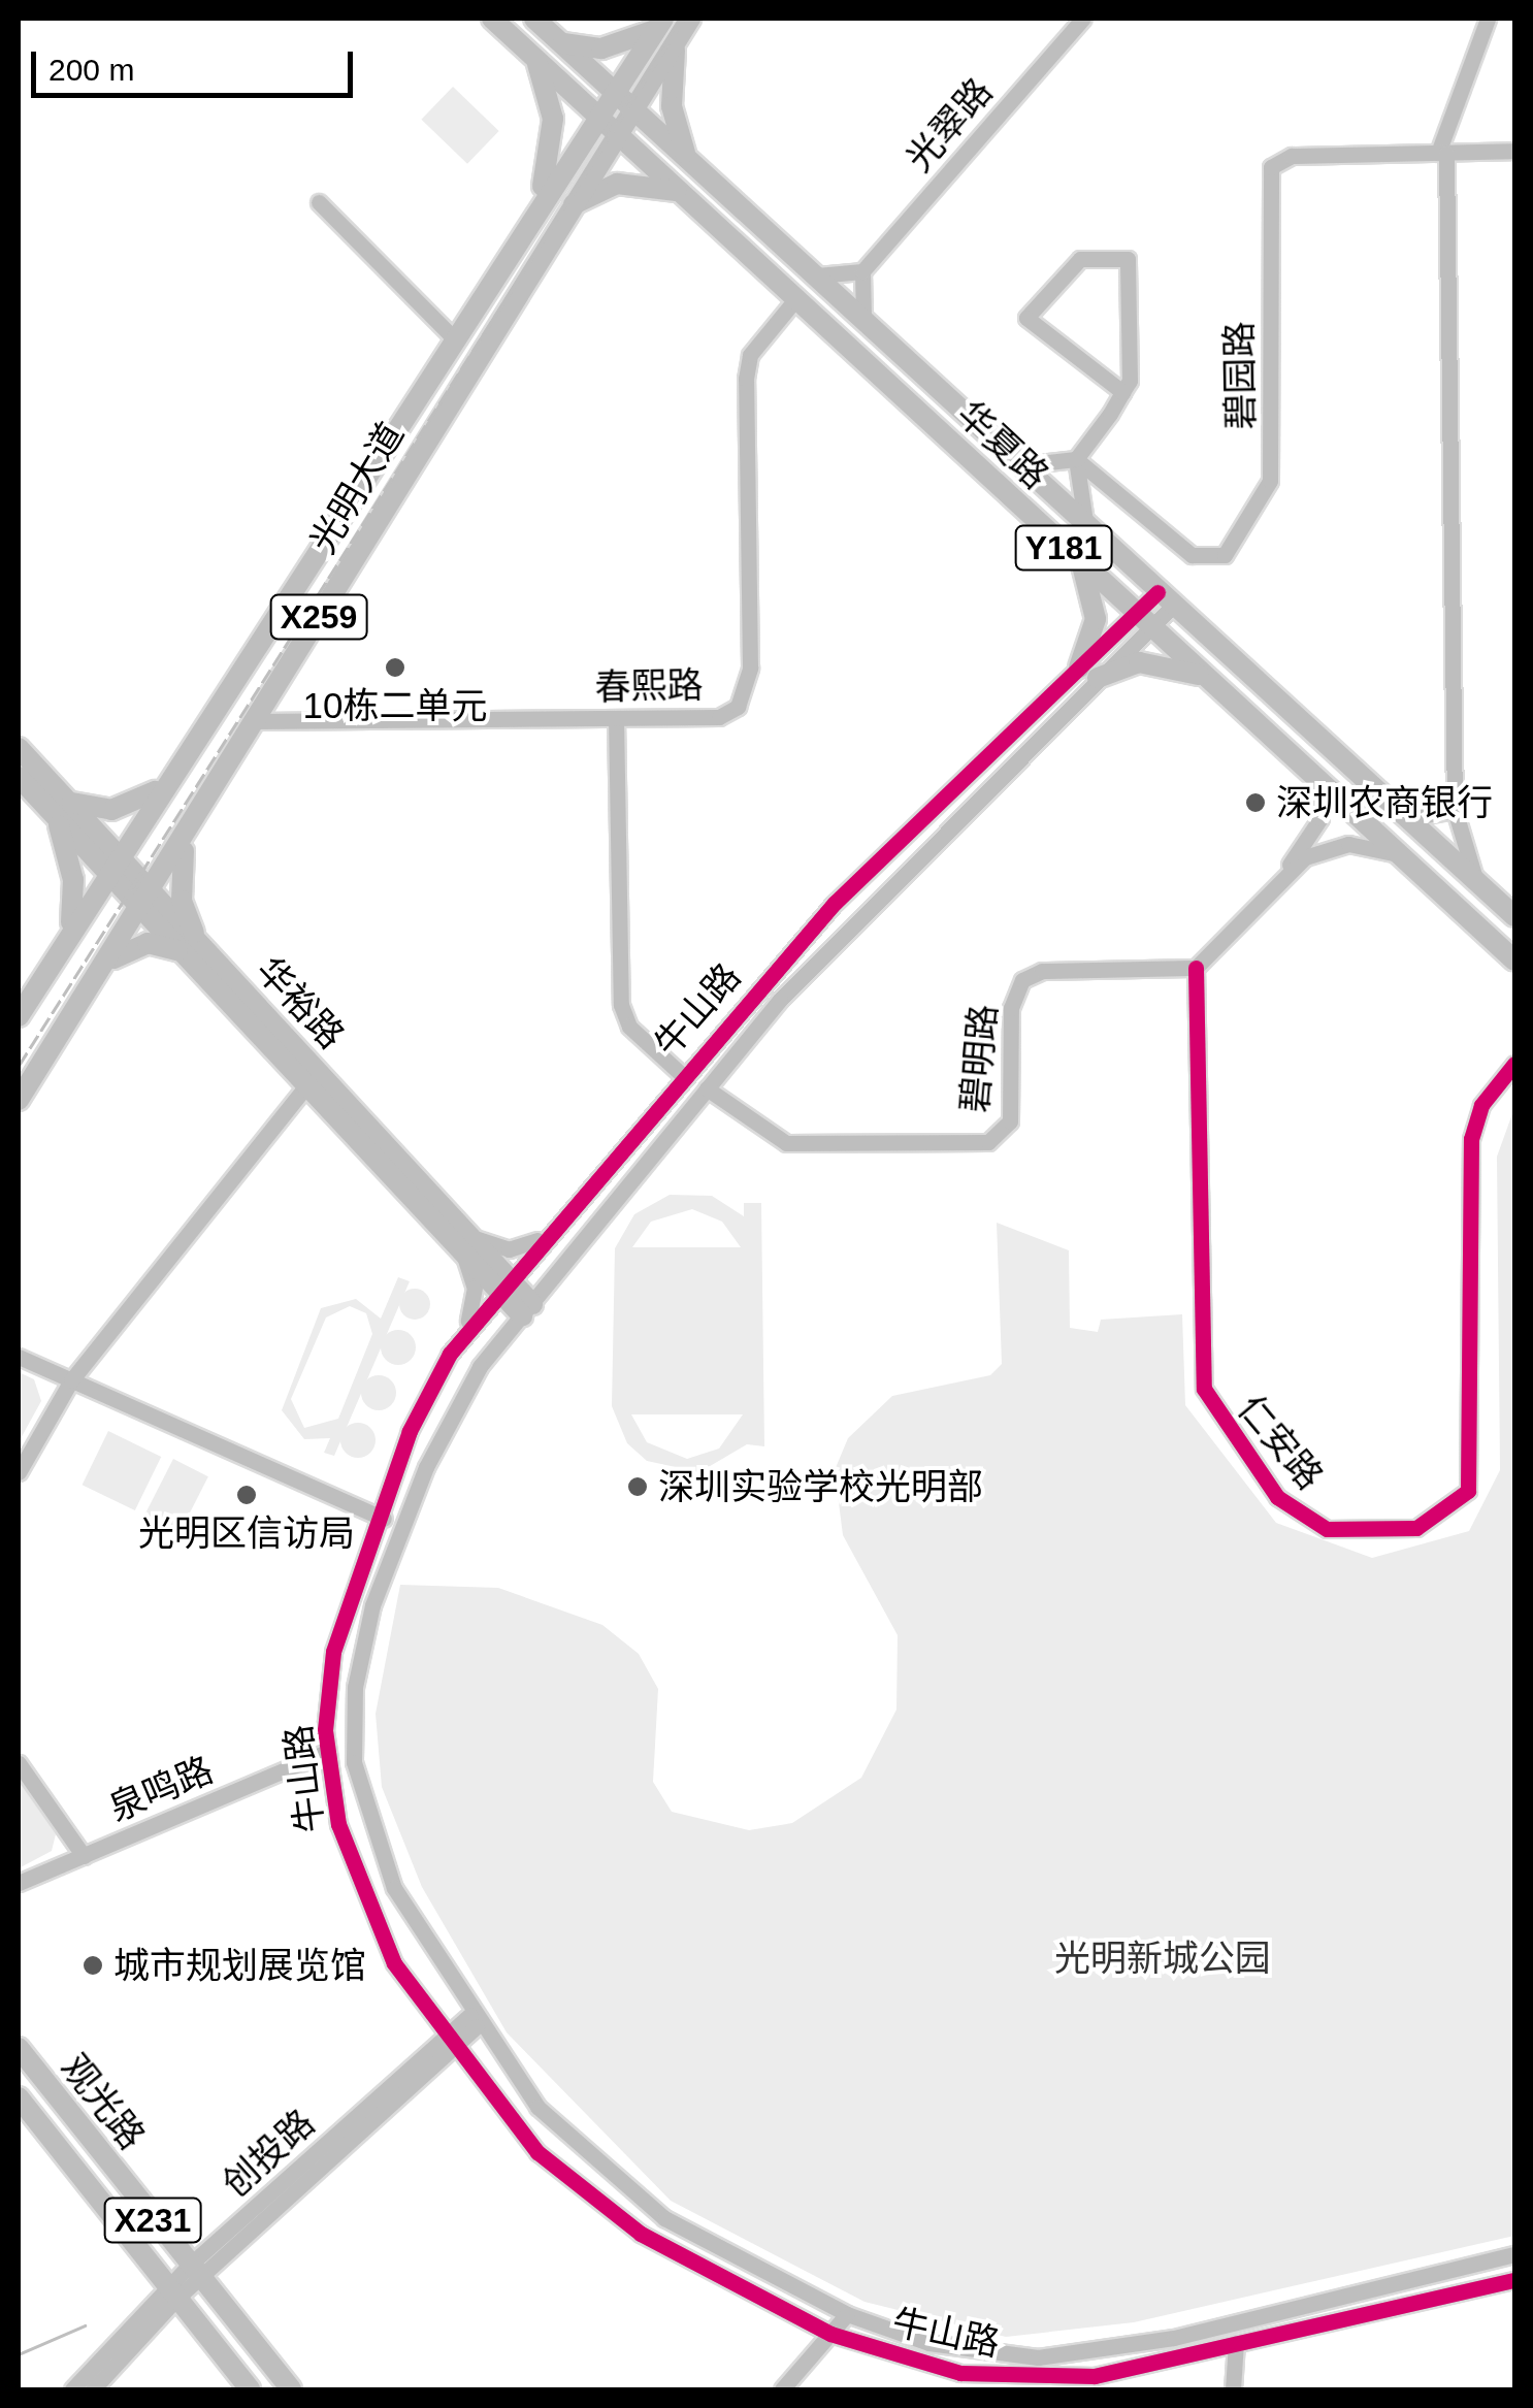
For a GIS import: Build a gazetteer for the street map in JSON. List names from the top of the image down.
{
  "streets": {
    "main road": [
      "华夏路",
      "光明大道",
      "Y181",
      "X259",
      "华裕路",
      "观光路",
      "X231"
    ],
    "street": [
      "光翠路",
      "碧园路",
      "春熙路",
      "牛山路",
      "碧明路",
      "仁安路",
      "泉鸣路",
      "创投路"
    ]
  },
  "crossings": [
    ["华夏路", "光明大道"],
    ["华夏路", "春熙路"],
    ["华夏路", "牛山路"],
    ["光明大道", "春熙路"],
    ["光明大道", "华裕路"],
    ["华裕路", "牛山路"],
    ["牛山路", "碧明路"],
    ["牛山路", "泉鸣路"],
    ["牛山路", "创投路"],
    ["碧明路", "仁安路"],
    ["观光路", "创投路"]
  ],
  "parks": ["光明新城公园"],
  "places": [
    "10栋二单元",
    "深圳农商银行",
    "深圳实验学校光明部",
    "光明区信访局",
    "城市规划展览馆"
  ],
  "scale_bar": "200 m"
}
